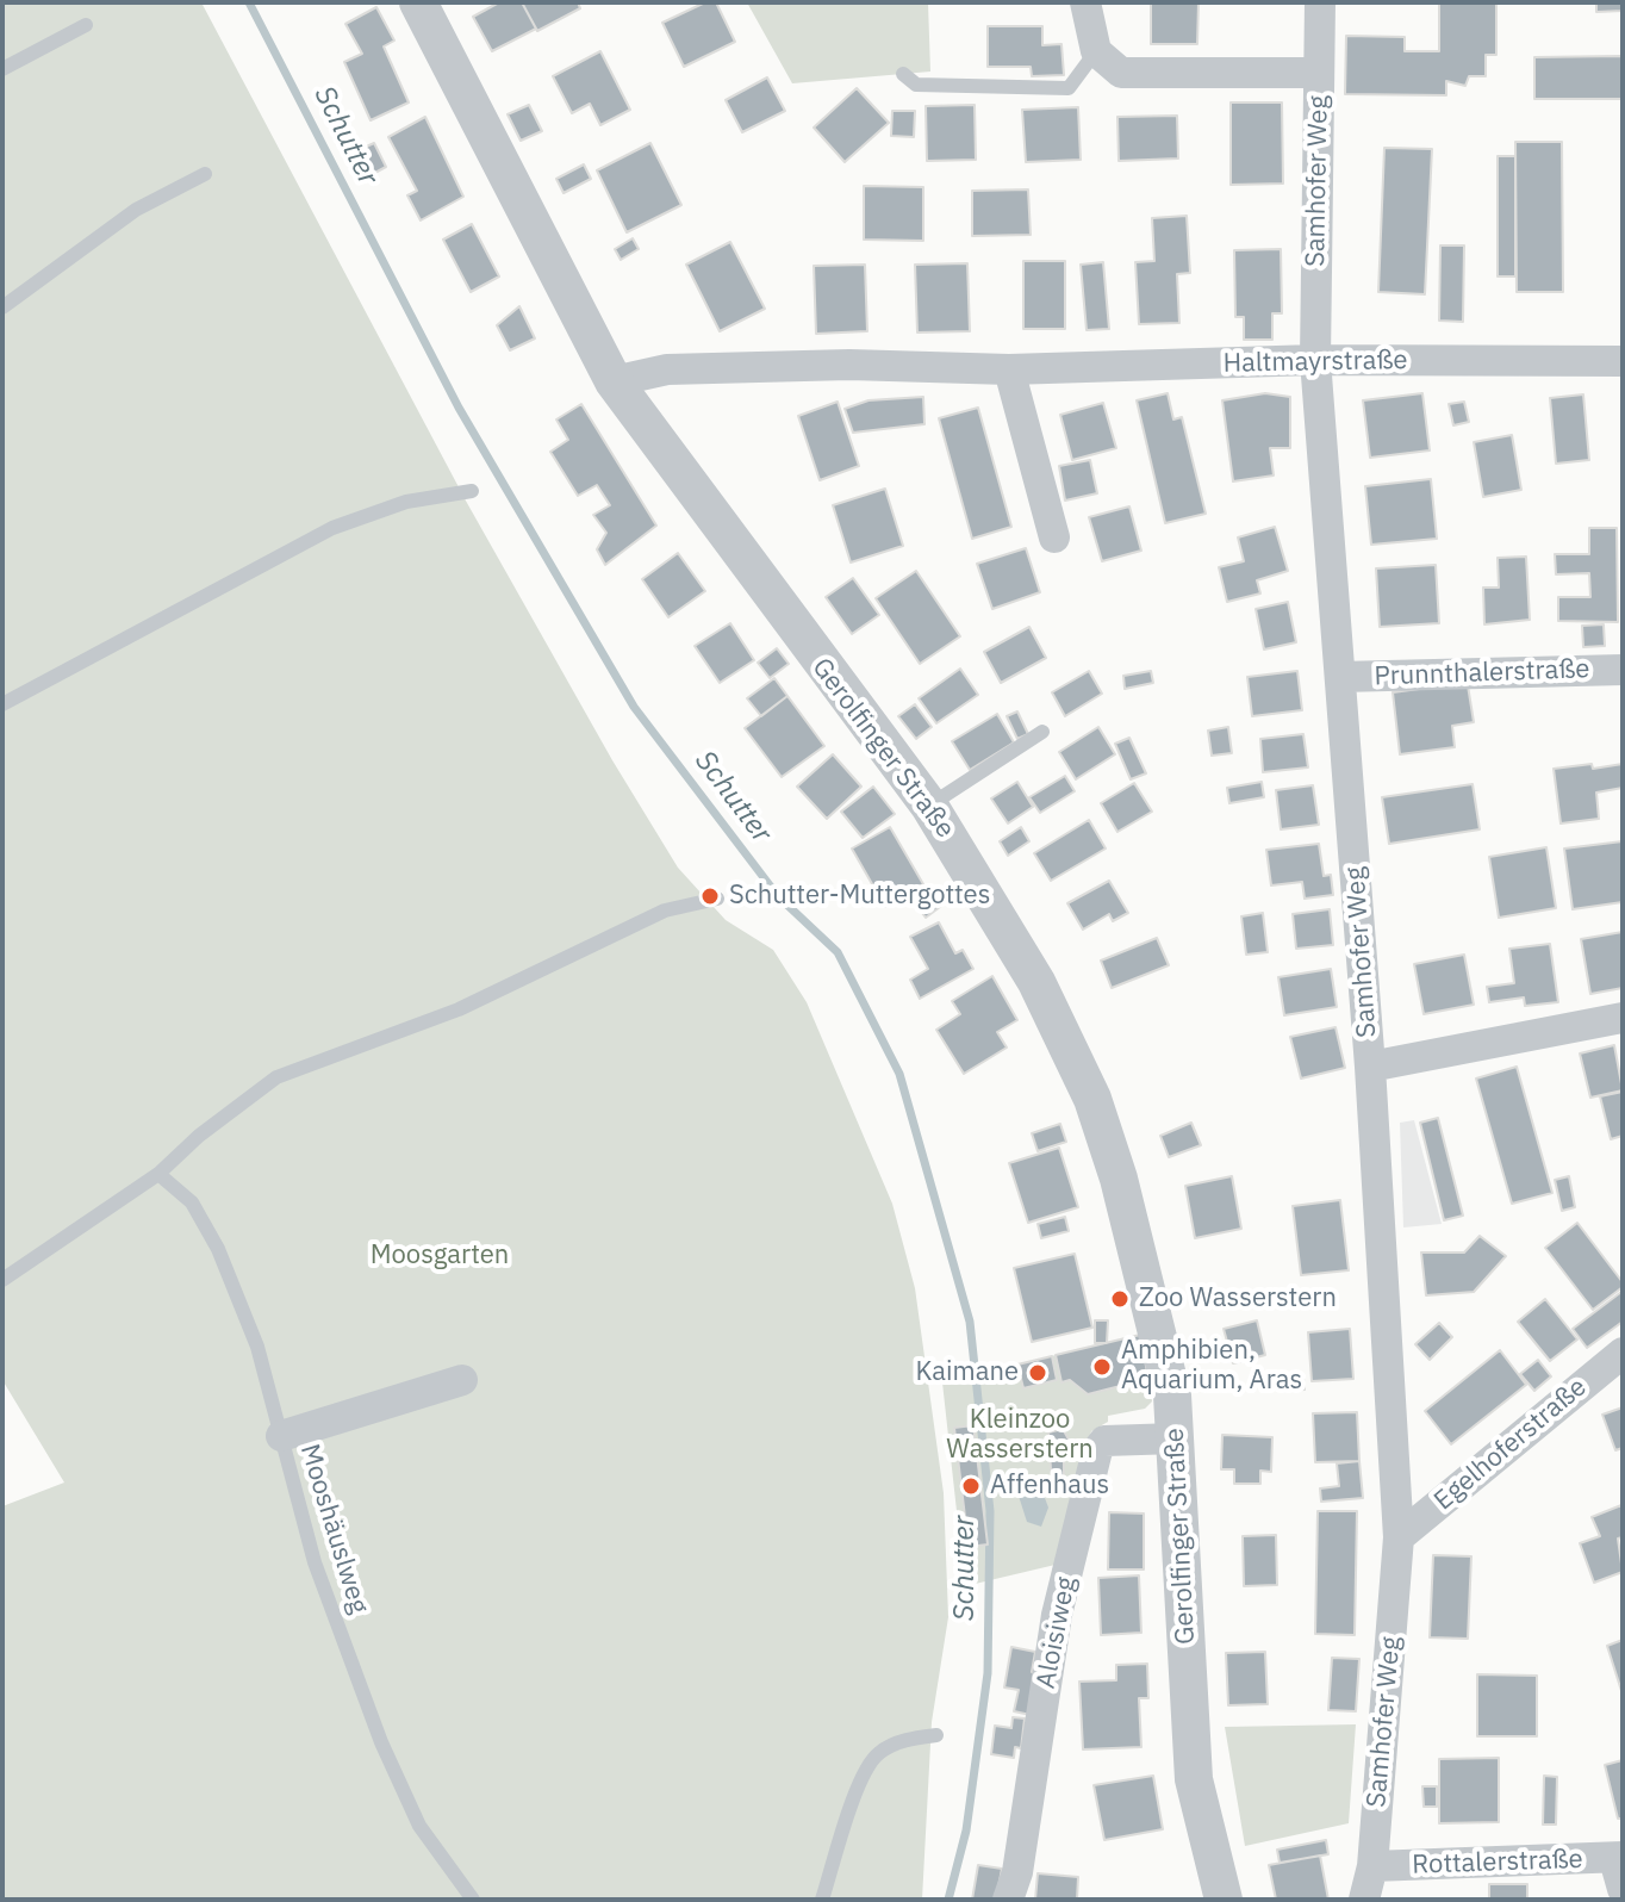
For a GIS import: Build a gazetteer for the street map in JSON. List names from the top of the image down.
{
  "streets": {
    "street": [
      "Samhofer Weg",
      "Haltmayrstraße",
      "Prunnthalerstraße",
      "Gerolfinger Straße",
      "Egelhoferstraße",
      "Aloisiweg",
      "Rottalerstraße"
    ],
    "lane": ["Mooshäuslweg"]
  },
  "crossings": [
    ["Samhofer Weg", "Haltmayrstraße"],
    ["Samhofer Weg", "Prunnthalerstraße"],
    ["Samhofer Weg", "Egelhoferstraße"],
    ["Samhofer Weg", "Rottalerstraße"],
    ["Haltmayrstraße", "Gerolfinger Straße"],
    ["Gerolfinger Straße", "Aloisiweg"]
  ],
  "water": ["Schutter"],
  "parks": ["Moosgarten", "Kleinzoo Wasserstern"],
  "places": [
    "Schutter-Muttergottes",
    "Zoo Wasserstern",
    "Amphibien, Aquarium, Aras",
    "Kaimane",
    "Affenhaus"
  ]
}
